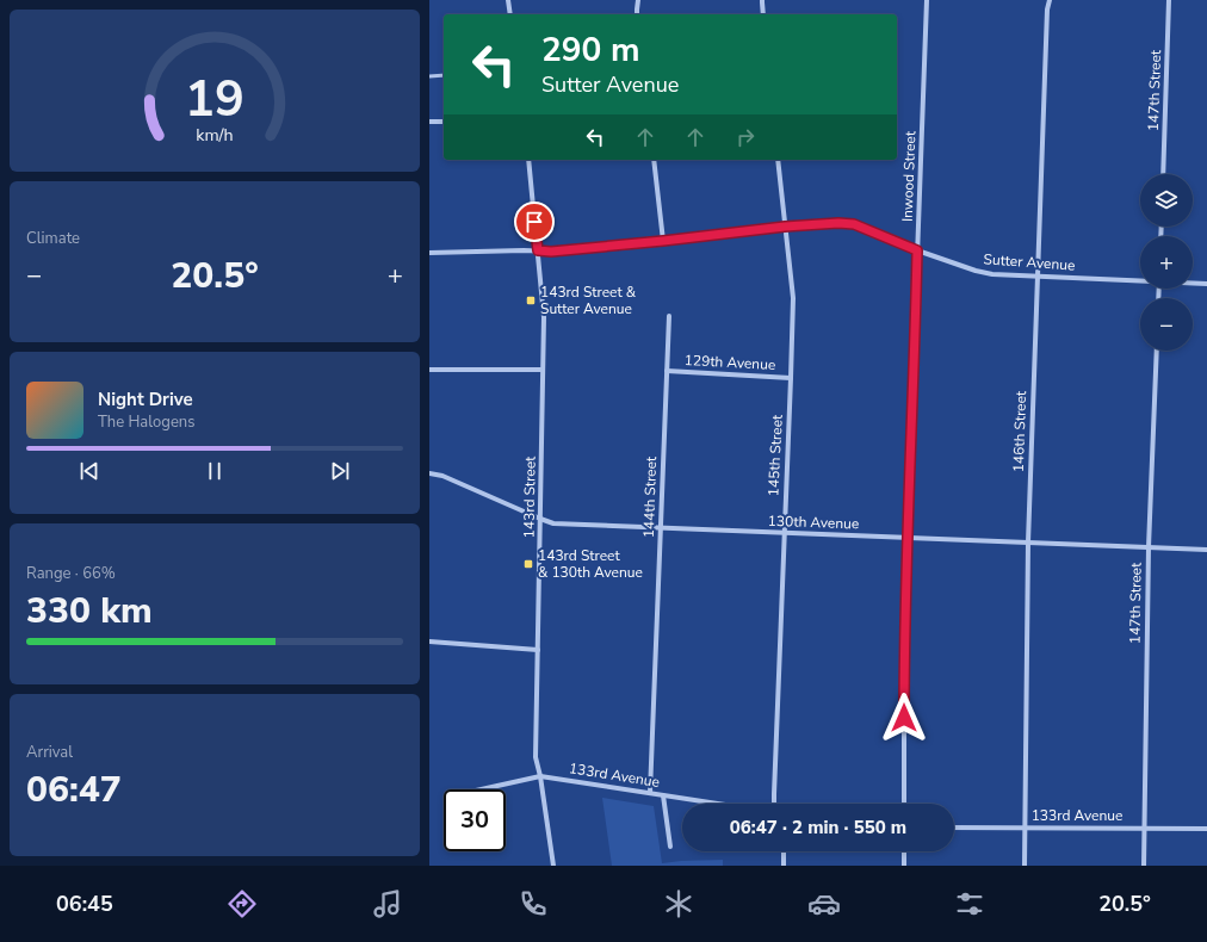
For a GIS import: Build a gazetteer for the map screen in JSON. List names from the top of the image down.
{
  "streets": {
    "street": [
      "147th Street",
      "Inwood Street",
      "Sutter Avenue",
      "129th Avenue",
      "146th Street",
      "145th Street",
      "143rd Street",
      "144th Street",
      "130th Avenue",
      "133rd Avenue"
    ]
  },
  "crossings": [
    ["147th Street", "130th Avenue"],
    ["147th Street", "133rd Avenue"],
    ["Inwood Street", "Sutter Avenue"],
    ["Inwood Street", "130th Avenue"],
    ["Sutter Avenue", "146th Street"],
    ["Sutter Avenue", "145th Street"],
    ["Sutter Avenue", "143rd Street"],
    ["129th Avenue", "145th Street"],
    ["129th Avenue", "144th Street"],
    ["146th Street", "130th Avenue"],
    ["146th Street", "133rd Avenue"],
    ["145th Street", "130th Avenue"],
    ["143rd Street", "130th Avenue"],
    ["143rd Street", "133rd Avenue"],
    ["144th Street", "130th Avenue"],
    ["144th Street", "133rd Avenue"]
  ],
  "places": {
    "transit": ["143rd Street & Sutter Avenue", "143rd Street & 130th Avenue"]
  },
  "page": {
    "turn": ["290 m", "Sutter Avenue"],
    "map_buttons": ["+", "−"],
    "tile": [
      "Climate",
      ["Range · 66%", "330 km"],
      ["Arrival", "06:47"]
    ],
    "heat": ["−", "20.5°", "+"],
    "song": ["Night Drive", "The Halogens"],
    "limit": "30",
    "trip": "06:47 · 2 min · 550 m",
    "tabs": ["06:45", "20.5°"],
    "gauge": ["19", "km/h"]
  }
}
